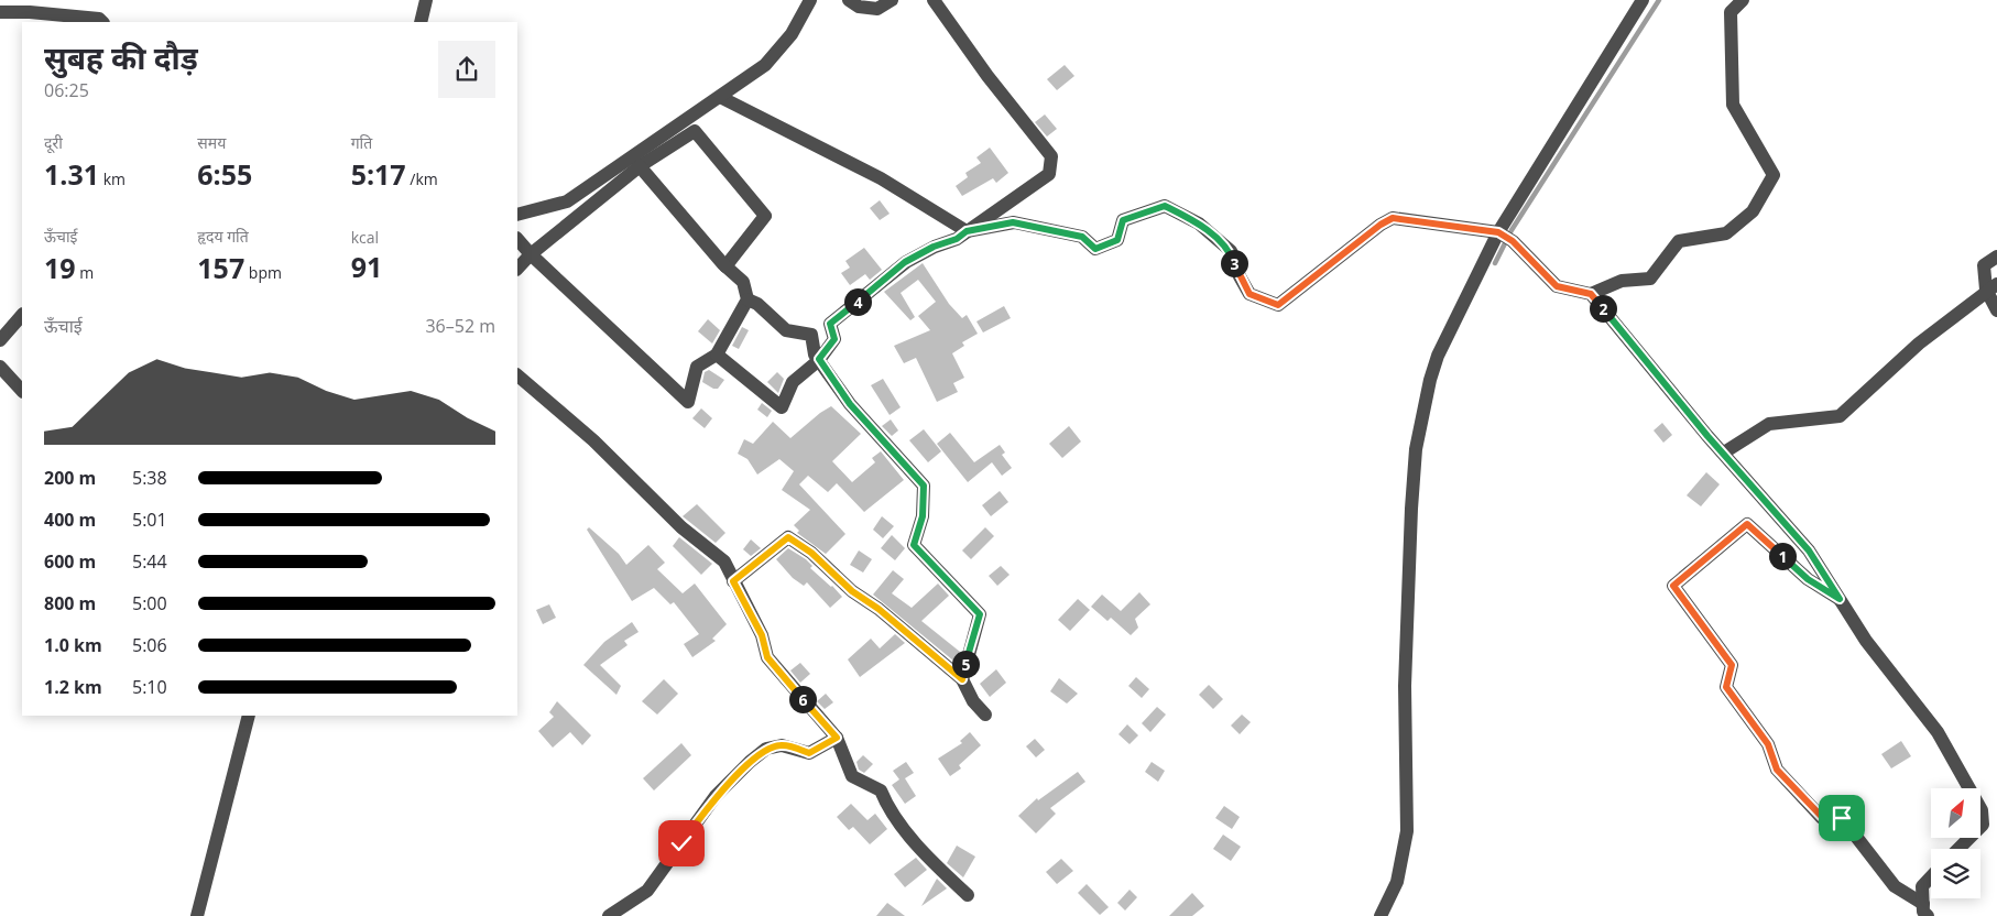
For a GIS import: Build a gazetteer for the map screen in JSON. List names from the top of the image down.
{
  "north": "top right",
  "page": {
    "heading": ["सुबह की दौड़", "06:25"],
    "stats": [
      ["दूरी", "1.31 km"],
      ["समय", "6:55"],
      ["गति", "5:17 /km"],
      ["ऊँचाई", "19 m"],
      ["हृदय गति", "157 bpm"],
      ["kcal", "91"]
    ],
    "pins": [
      "3",
      "4",
      "2",
      "1",
      "5",
      "6"
    ],
    "chart": ["ऊँचाई", "36–52 m"],
    "list": [
      {
        "name": "200 m",
        "note": "5:38"
      },
      {
        "name": "400 m",
        "note": "5:01"
      },
      {
        "name": "600 m",
        "note": "5:44"
      },
      {
        "name": "800 m",
        "note": "5:00"
      },
      {
        "name": "1.0 km",
        "note": "5:06"
      },
      {
        "name": "1.2 km",
        "note": "5:10"
      }
    ]
  }
}
